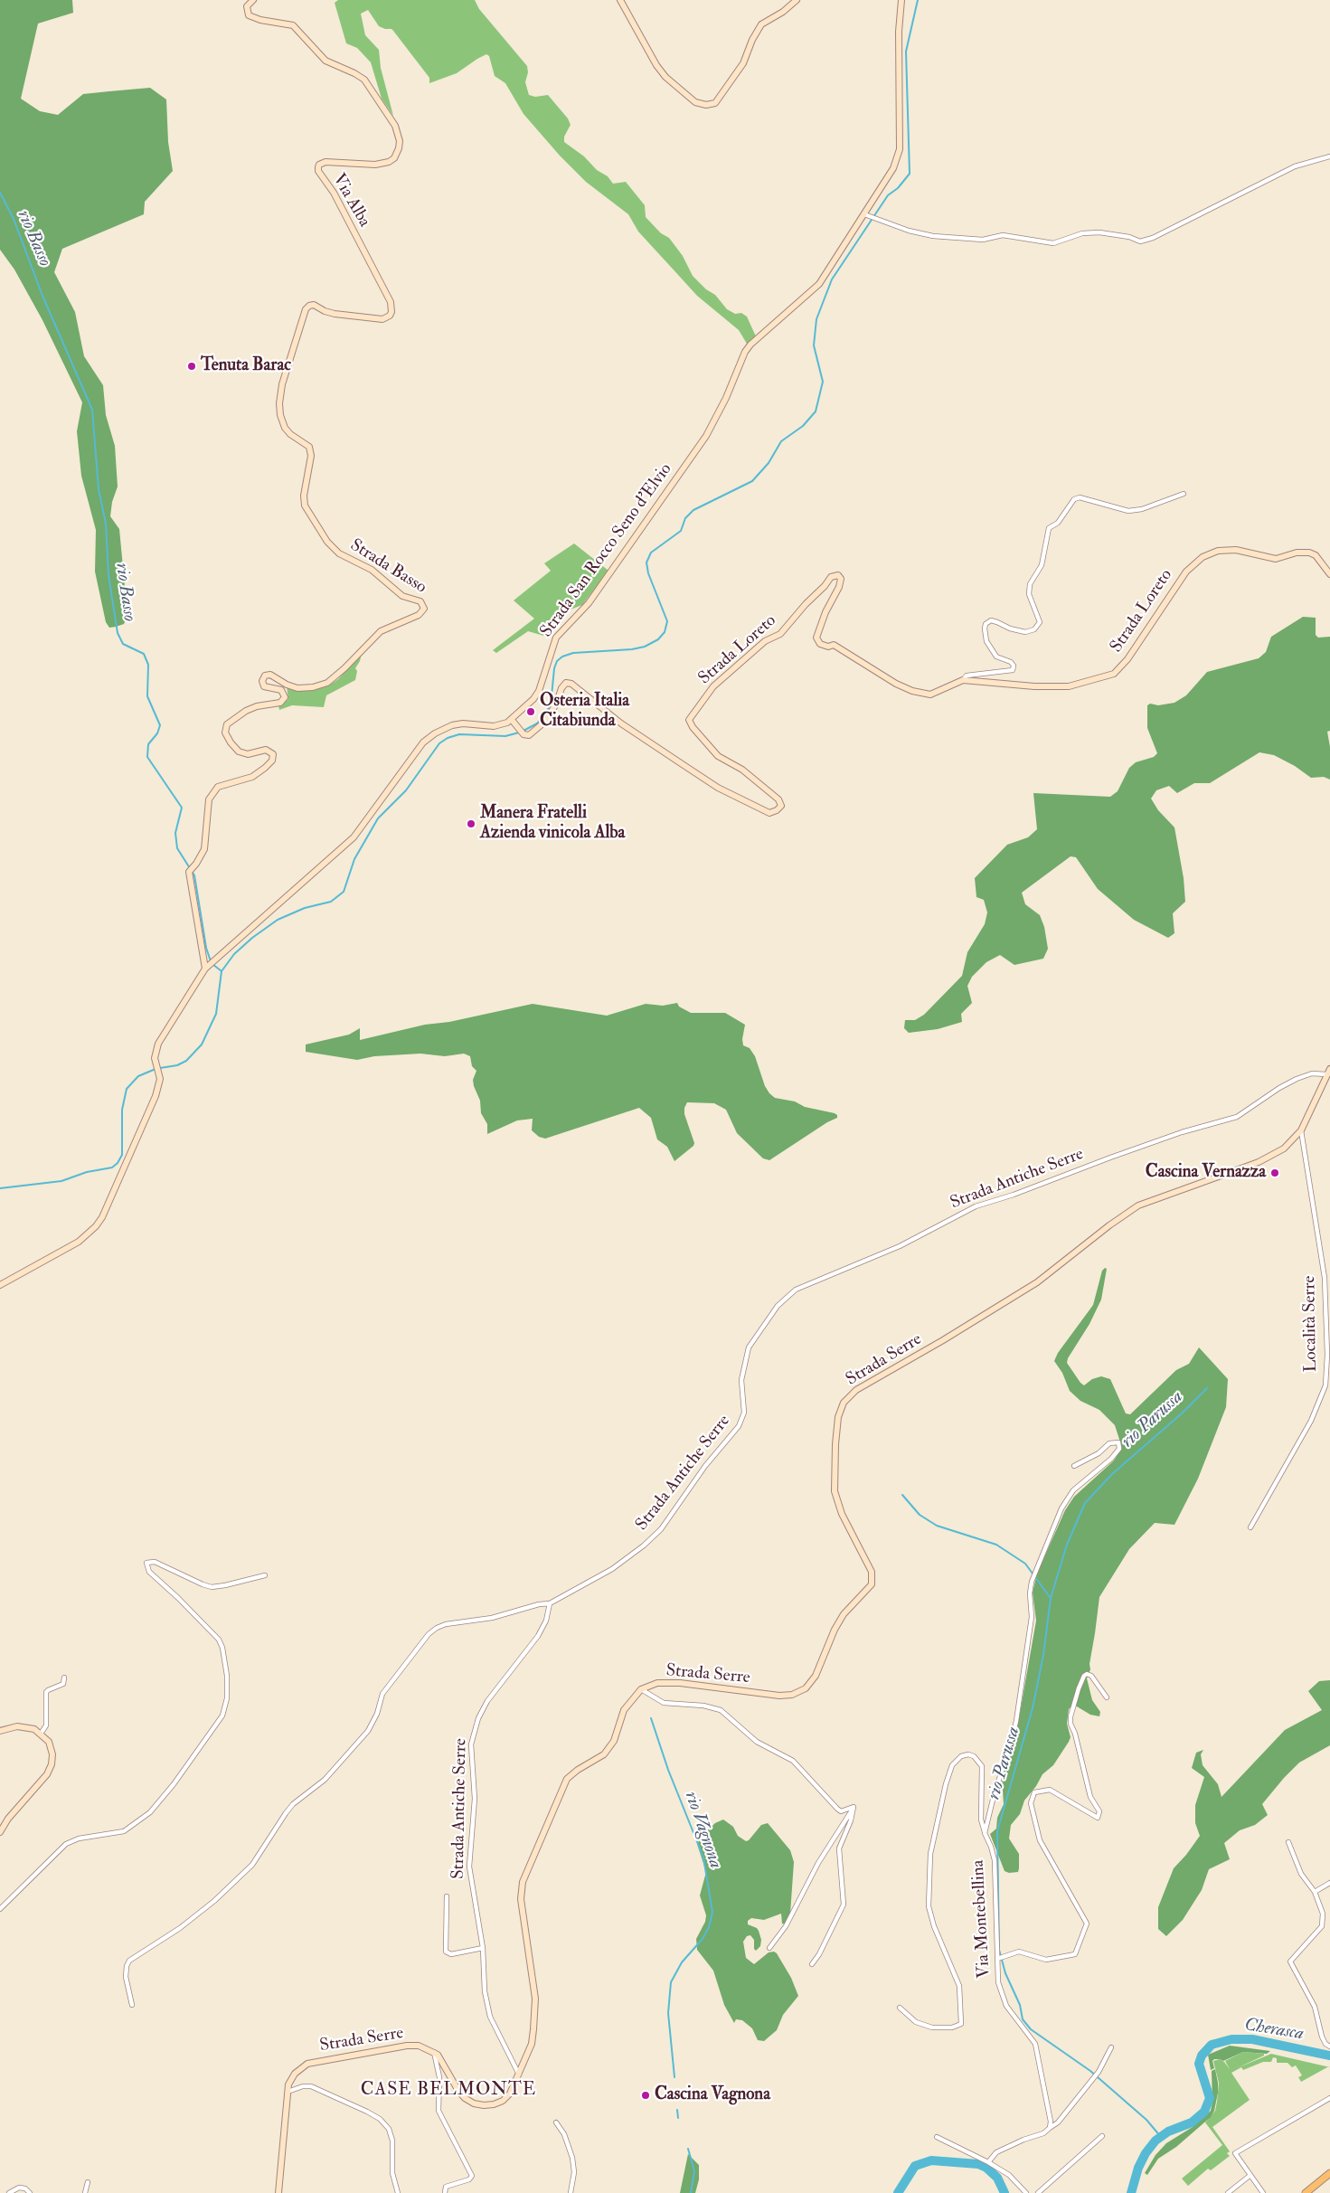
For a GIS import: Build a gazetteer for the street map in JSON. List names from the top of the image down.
{
  "streets": {
    "street": [
      "Via Alba",
      "Strada San Rocco Seno d'Elvio",
      "Strada Basso",
      "Strada Loreto",
      "Strada Antiche Serre",
      "Località Serre",
      "Strada Serre",
      "Via Montebellina"
    ]
  },
  "crossings": [
    ["Via Alba", "Strada Basso"],
    ["Strada San Rocco Seno d'Elvio", "Strada Loreto"],
    ["Strada Antiche Serre", "Strada Serre"],
    ["Località Serre", "Strada Serre"]
  ],
  "districts": ["CASE BELMONTE"],
  "water": [
    "rio Basso",
    "rio Parussa",
    "rio Vagnona",
    "Cherasca"
  ],
  "places": [
    "Tenuta Barac",
    "Osteria Italia Citabiunda",
    "Manera Fratelli Azienda vinicola Alba",
    "Cascina Vernazza",
    "Cascina Vagnona"
  ]
}
